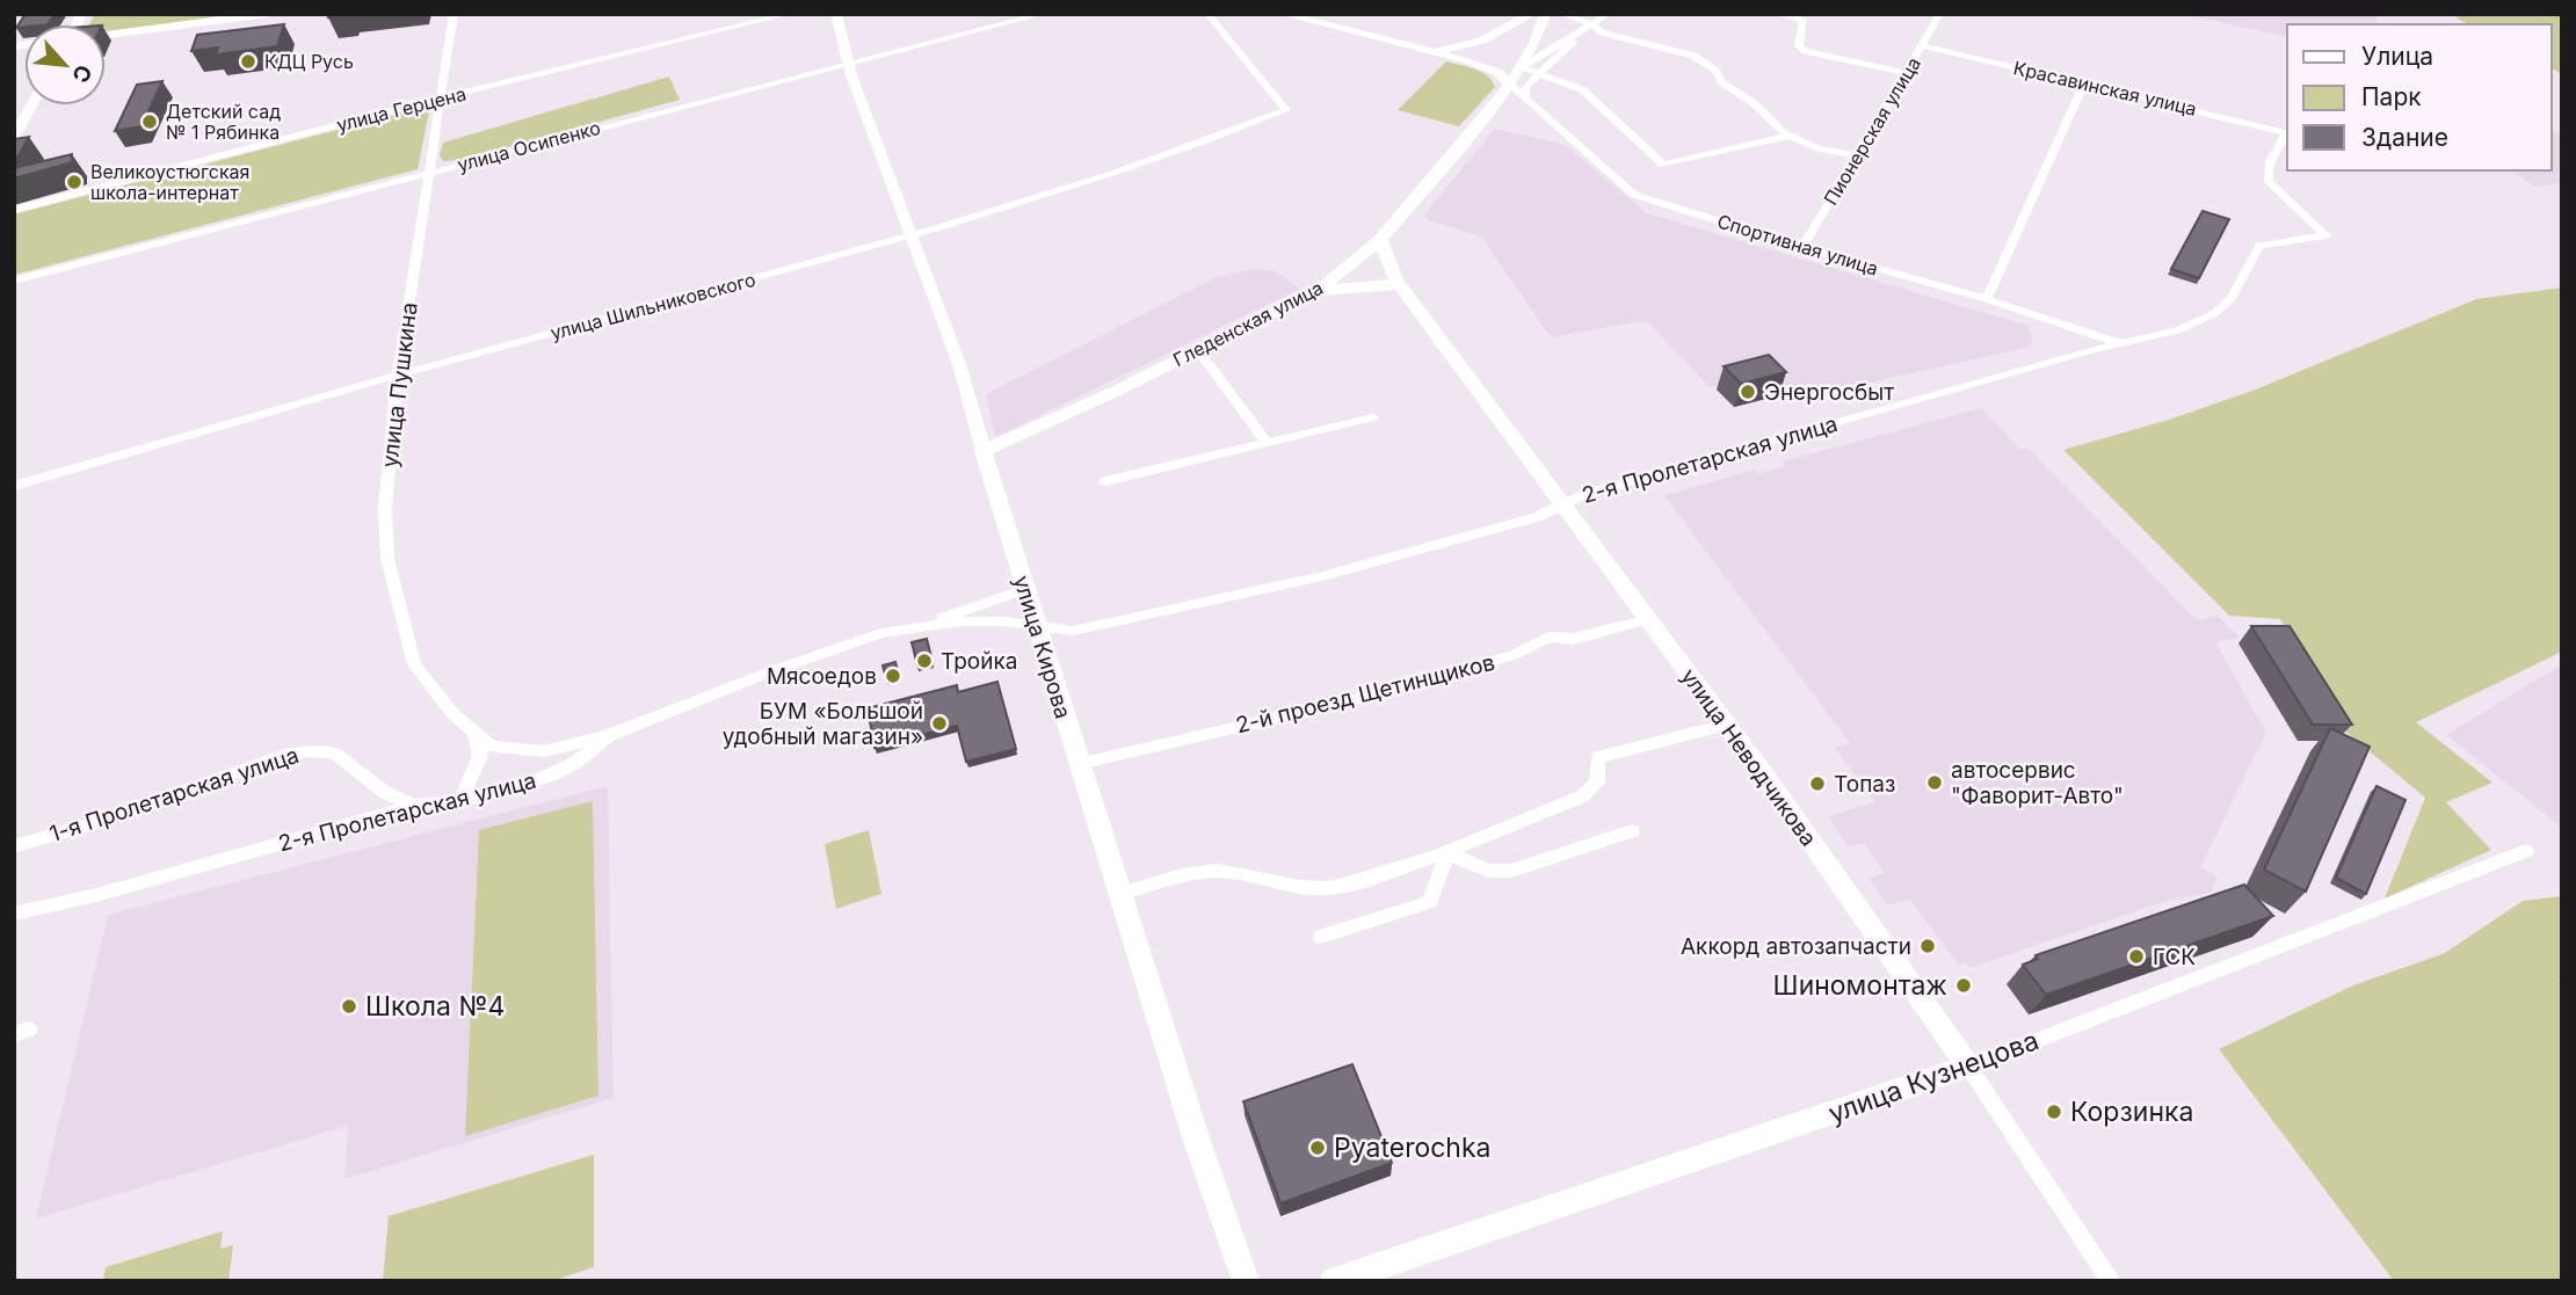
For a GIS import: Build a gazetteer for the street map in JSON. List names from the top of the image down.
{
  "streets": {
    "main road": [
      "Гледенская улица",
      "улица Кирова",
      "улица Неводчикова",
      "улица Кузнецова"
    ],
    "street": [
      "Красавинская улица",
      "улица Герцена",
      "Пионерская улица",
      "улица Осипенко",
      "Спортивная улица",
      "улица Шильниковского",
      "улица Пушкина",
      "2-я Пролетарская улица",
      "2-й проезд Щетинщиков",
      "1-я Пролетарская улица"
    ]
  },
  "crossings": [
    ["Красавинская улица", "Пионерская улица"],
    ["улица Герцена", "улица Пушкина"],
    ["Пионерская улица", "Спортивная улица"],
    ["улица Осипенко", "улица Пушкина"],
    ["улица Осипенко", "улица Кирова"],
    ["Спортивная улица", "Гледенская улица"],
    ["Спортивная улица", "2-я Пролетарская улица"],
    ["улица Шильниковского", "улица Пушкина"],
    ["улица Шильниковского", "улица Кирова"],
    ["Гледенская улица", "улица Кирова"],
    ["Гледенская улица", "улица Неводчикова"],
    ["улица Пушкина", "2-я Пролетарская улица"],
    ["2-я Пролетарская улица", "улица Кирова"],
    ["2-я Пролетарская улица", "улица Неводчикова"],
    ["2-я Пролетарская улица", "1-я Пролетарская улица"],
    ["улица Кирова", "2-й проезд Щетинщиков"],
    ["2-й проезд Щетинщиков", "улица Неводчикова"],
    ["улица Неводчикова", "улица Кузнецова"]
  ],
  "places": [
    "КДЦ Русь",
    "Детский сад № 1 Рябинка",
    "Великоустюгская школа-интернат",
    "Энергосбыт",
    "Тройка",
    "Мясоедов",
    "БУМ «Большой удобный магазин»",
    "автосервис \"Фаворит-Авто\"",
    "Топаз",
    "Аккорд автозапчасти",
    "ГСК",
    "Шиномонтаж",
    "Школа №4",
    "Корзинка",
    "Pyaterochka"
  ],
  "legend": ["Улица", "Парк", "Здание"],
  "north": "bottom right"
}
